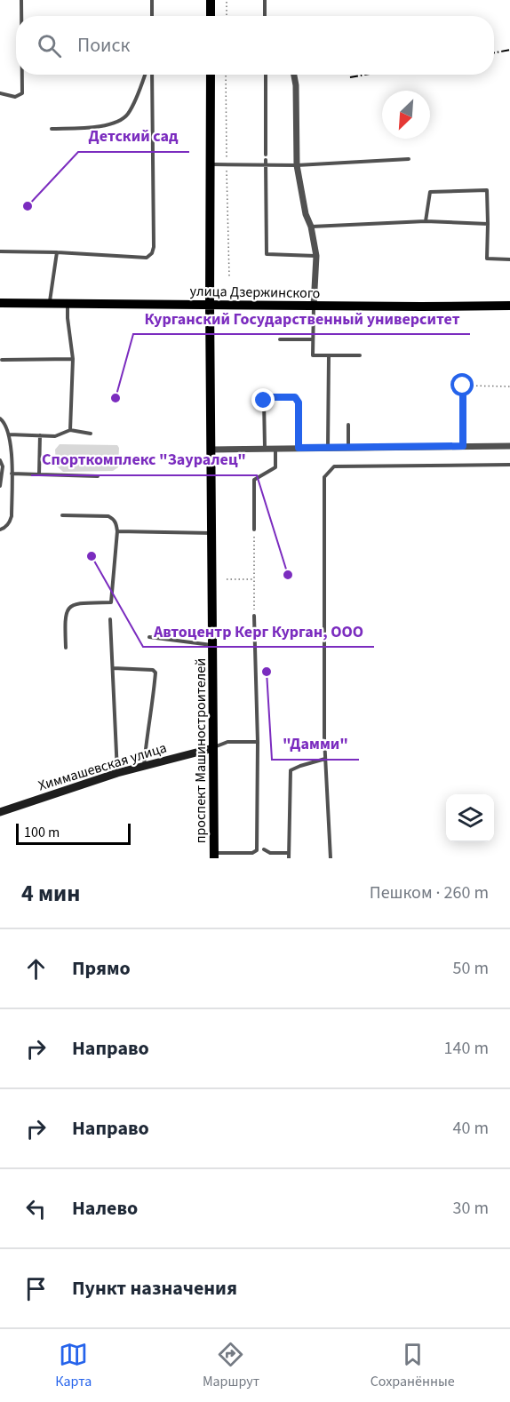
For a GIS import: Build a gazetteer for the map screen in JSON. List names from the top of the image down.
{
  "streets": {
    "main road": ["улица Дзержинского", "проспект Машиностроителей"],
    "street": ["Химмашевская улица"]
  },
  "crossings": [
    ["улица Дзержинского", "проспект Машиностроителей"],
    ["проспект Машиностроителей", "Химмашевская улица"]
  ],
  "places": [
    "Детский сад",
    "Курганский Государственный университет",
    "Автоцентр Керг Курган, ООО",
    "Спорткомплекс \"Зауралец\"",
    "\"Дамми\""
  ],
  "scale_bar": "100 m",
  "north": "bottom left",
  "page": {
    "search": "Поиск",
    "scale": "100 m",
    "heading": ["4 мин", "Пешком · 260 m"],
    "list": [
      ["Прямо", "50 m"],
      ["Направо", "140 m"],
      ["Направо", "40 m"],
      ["Налево", "30 m"],
      "Пункт назначения"
    ],
    "nav": ["Карта", "Маршрут", "Сохранённые"]
  }
}
